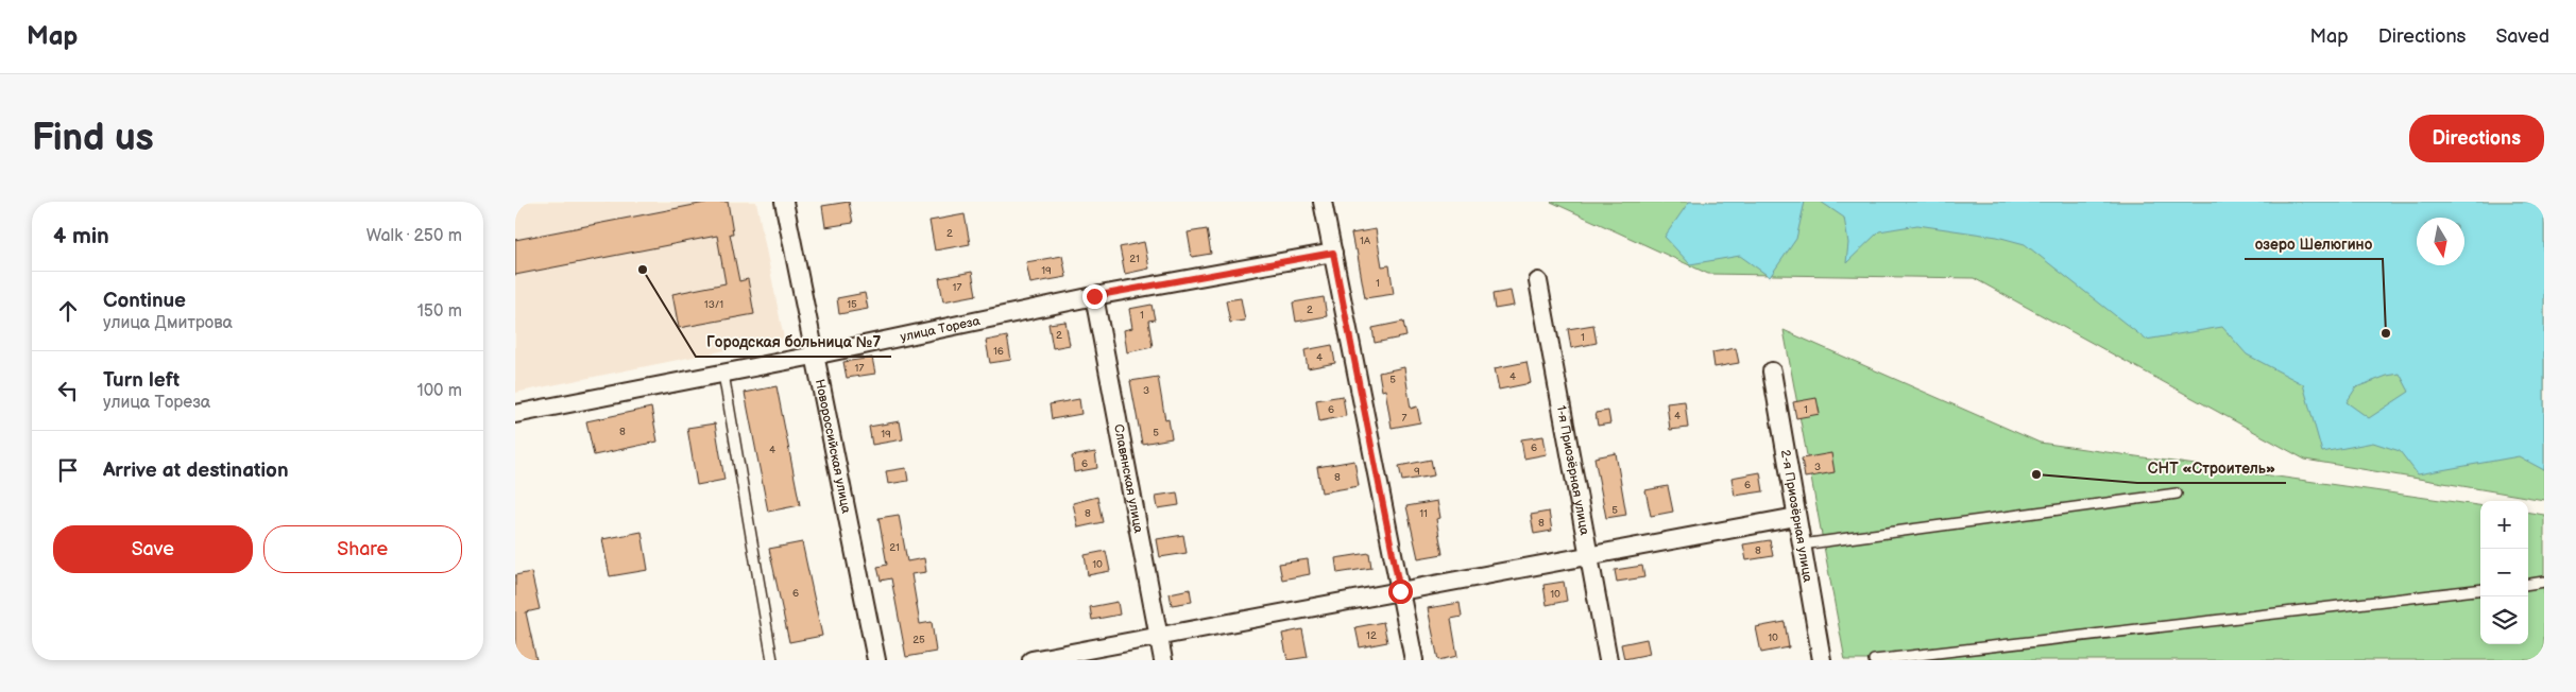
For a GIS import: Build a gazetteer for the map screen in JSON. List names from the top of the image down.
{
  "streets": {
    "street": [
      "улица Тореза",
      "Новороссийская улица",
      "1-я Приозёрная улица",
      "Славянская улица",
      "2-я Приозёрная улица"
    ]
  },
  "crossings": [
    ["улица Тореза", "Новороссийская улица"],
    ["улица Тореза", "Славянская улица"]
  ],
  "places": ["Городская больница №7", "озеро Шелюгино", "СНТ «Строитель»"],
  "house_numbers": [
    "2",
    "1А",
    "21",
    "19",
    "1",
    "17",
    "13/1",
    "15",
    "2",
    "1",
    "2",
    "1",
    "16",
    "4",
    "17",
    "4",
    "5",
    "3",
    "6",
    "1",
    "4",
    "7",
    "8",
    "5",
    "19",
    "6",
    "4",
    "6",
    "3",
    "9",
    "8",
    "6",
    "5",
    "8",
    "11",
    "8",
    "21",
    "8",
    "10",
    "6",
    "10",
    "12",
    "10",
    "25"
  ],
  "north": "bottom",
  "page": {
    "header": "Map",
    "nav": ["Map", "Directions", "Saved"],
    "buttons": [
      "Directions",
      ["Save", "Share"]
    ],
    "title": "Find us",
    "heading": ["4 min", "Walk · 250 m"],
    "list": [
      ["Continue", "улица Дмитрова", "150 m"],
      ["Turn left", "улица Тореза", "100 m"],
      "Arrive at destination"
    ],
    "map_buttons": ["+", "−"]
  }
}
